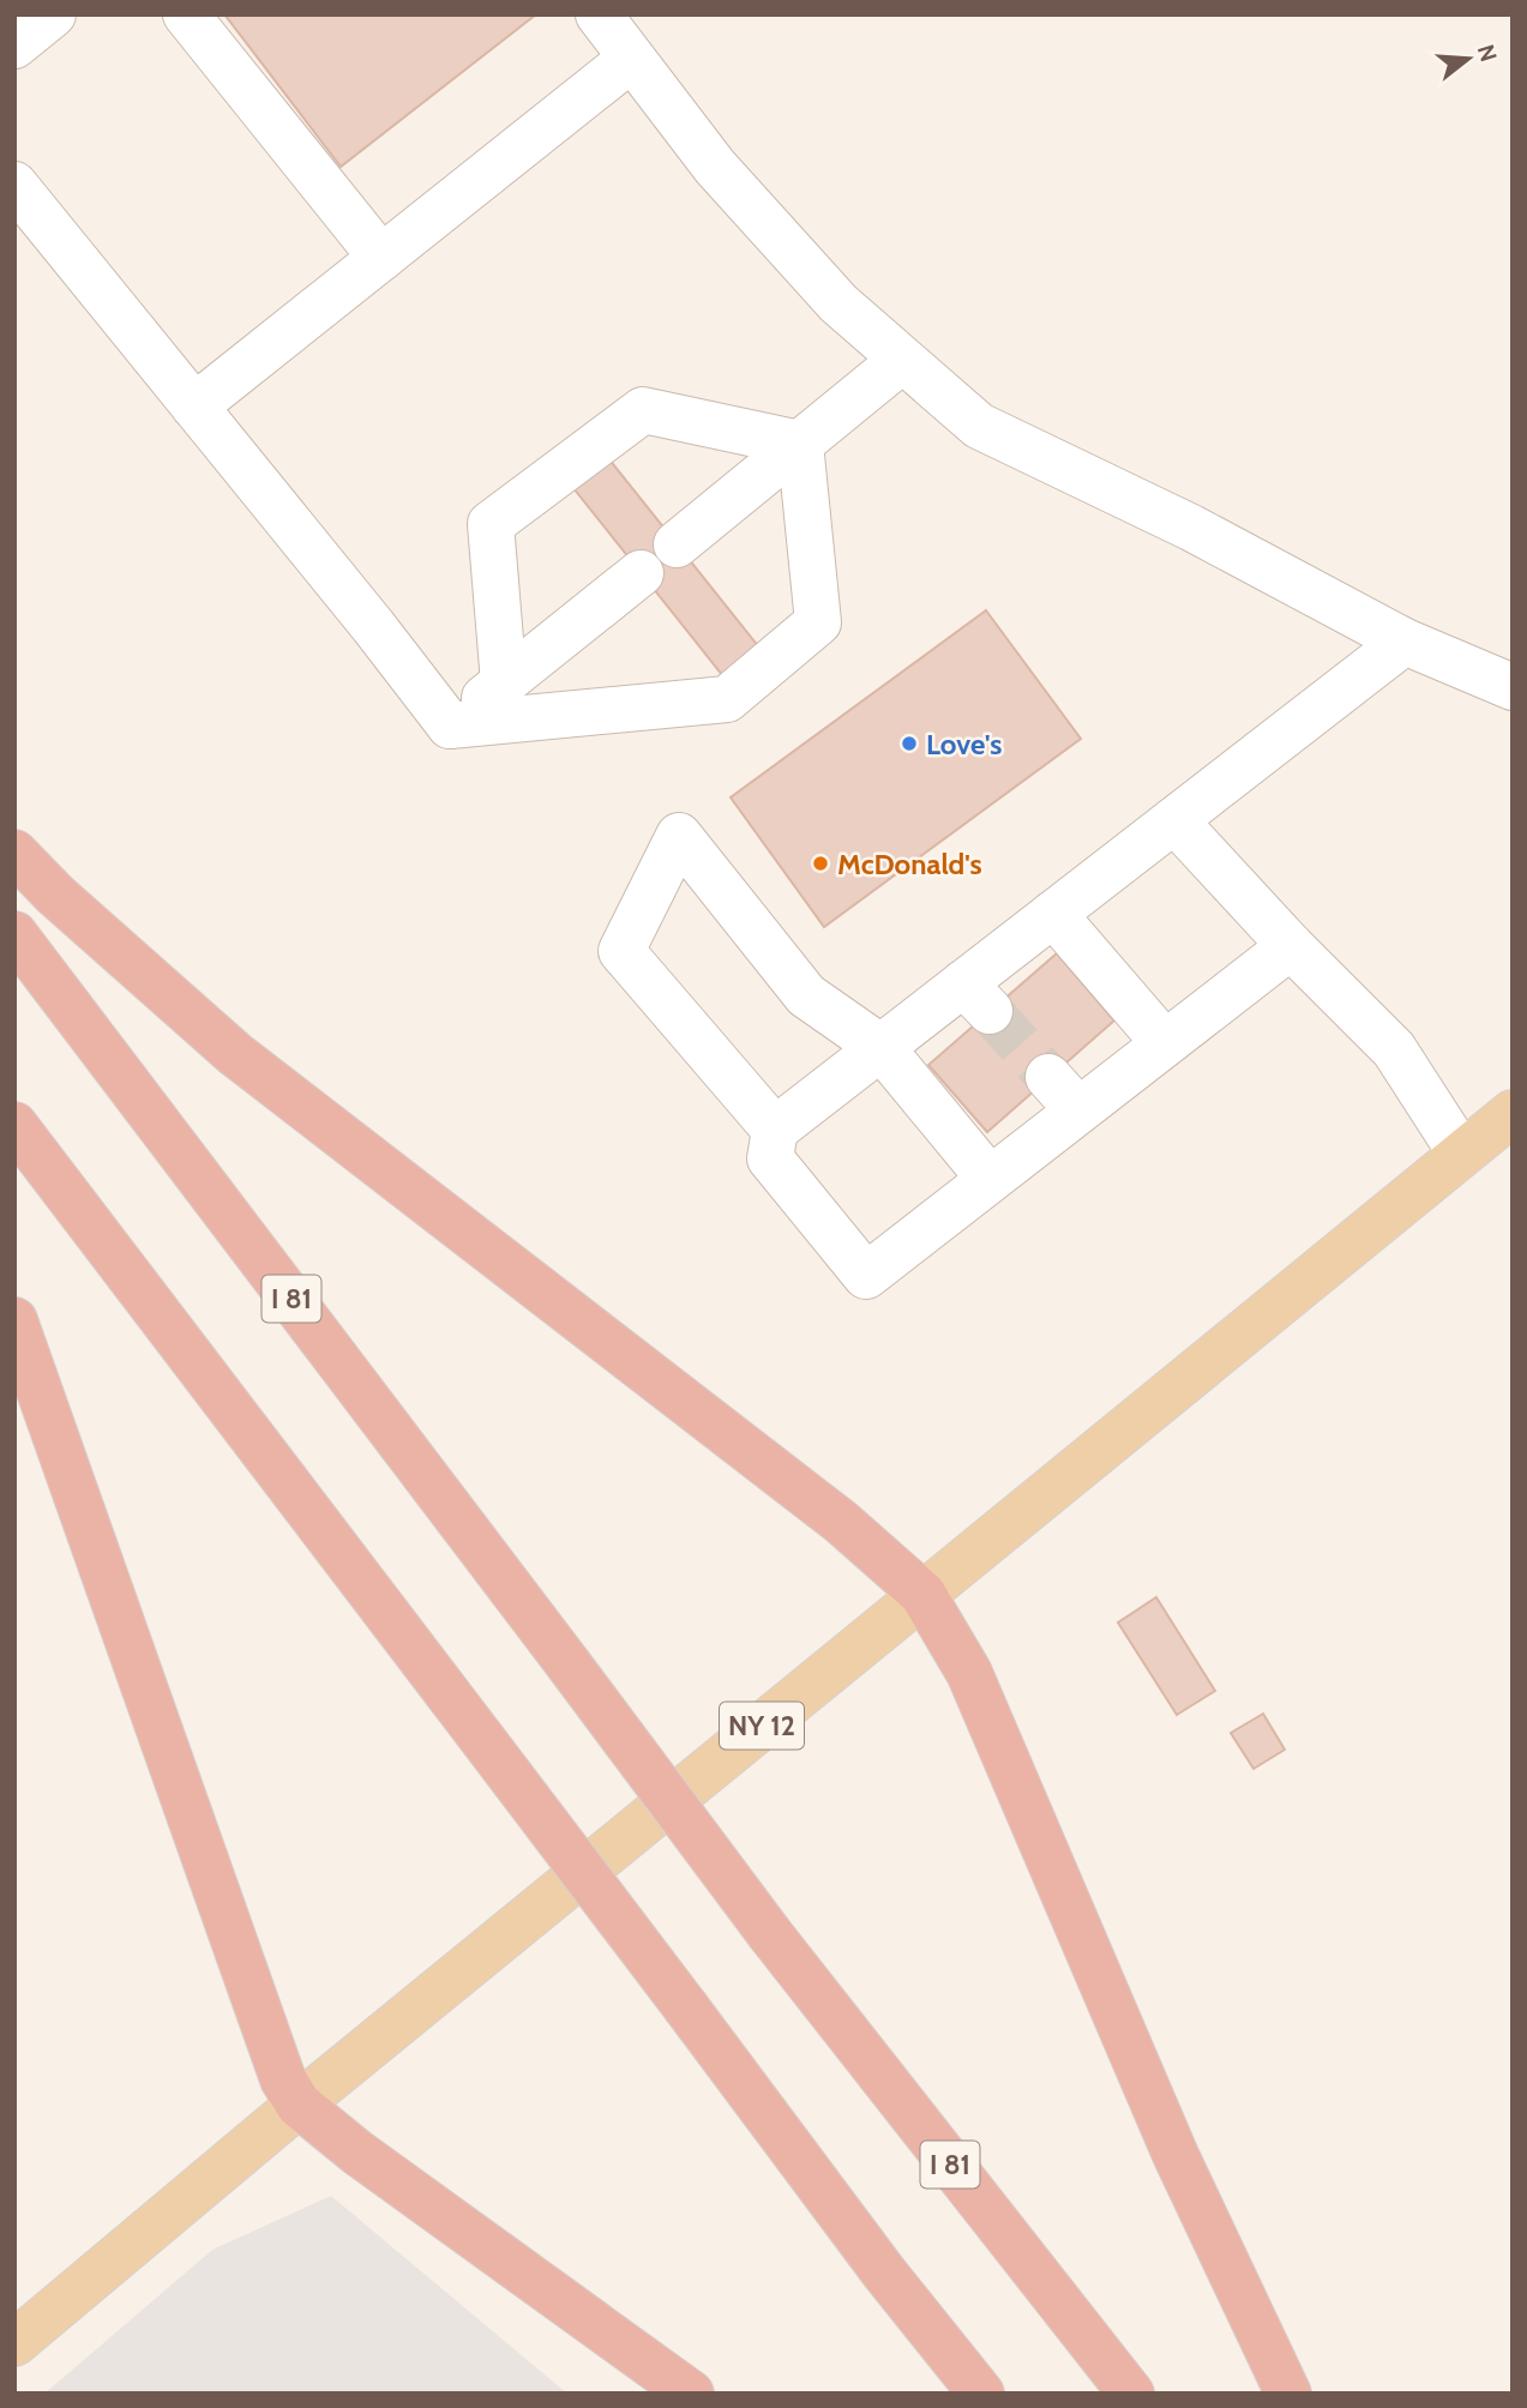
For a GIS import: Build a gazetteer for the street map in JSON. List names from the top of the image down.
{
  "streets": {
    "highway": ["I 81"],
    "main road": ["NY 12"]
  },
  "places": ["Love's", "McDonald's"],
  "north": "right"
}
